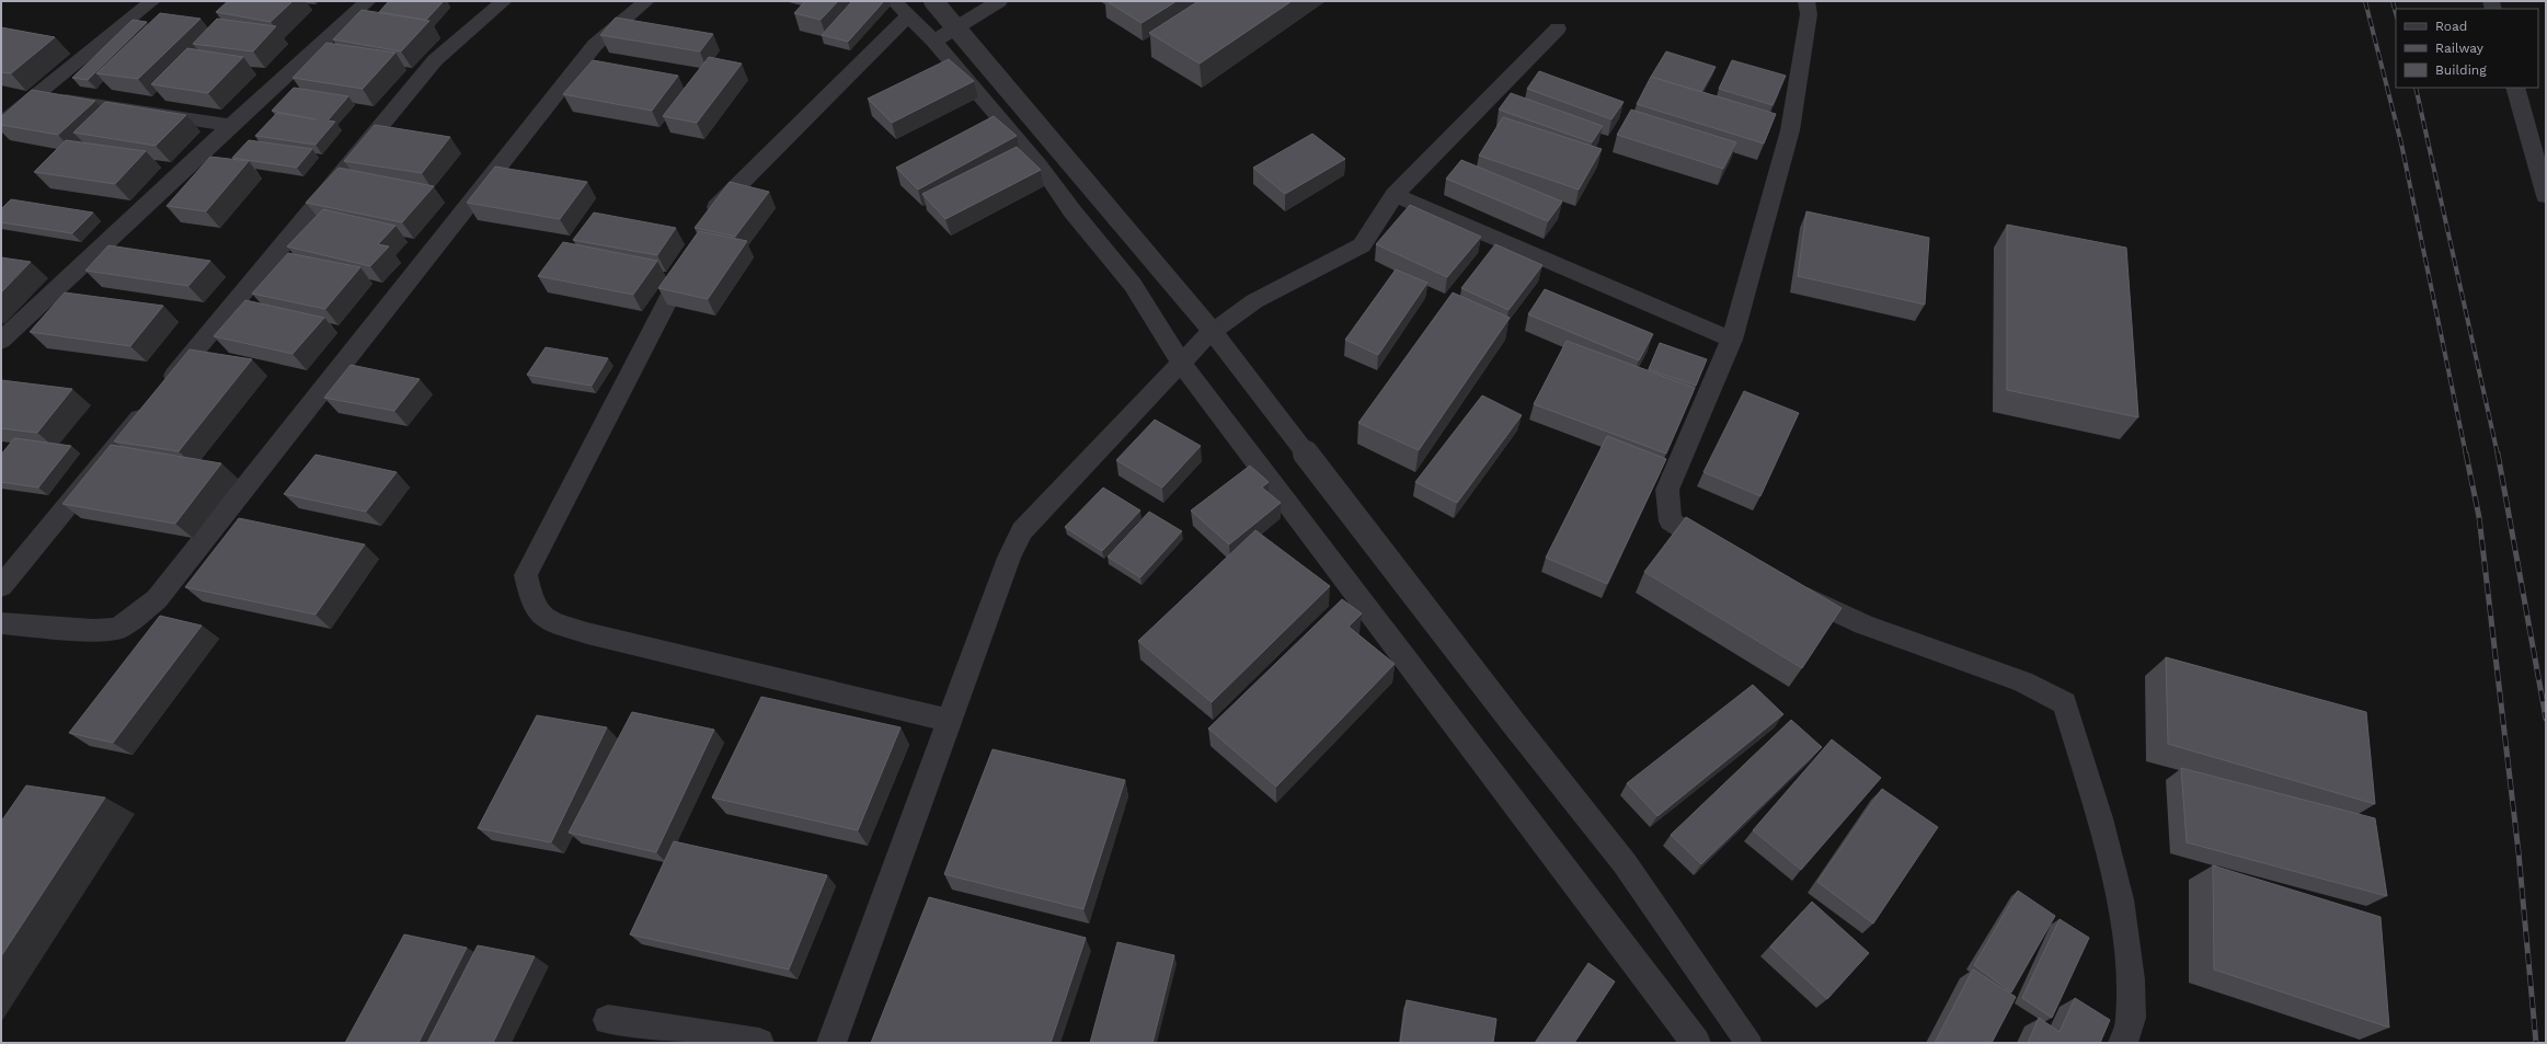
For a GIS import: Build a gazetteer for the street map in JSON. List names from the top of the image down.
{
  "legend": ["Road", "Railway", "Building"]
}
